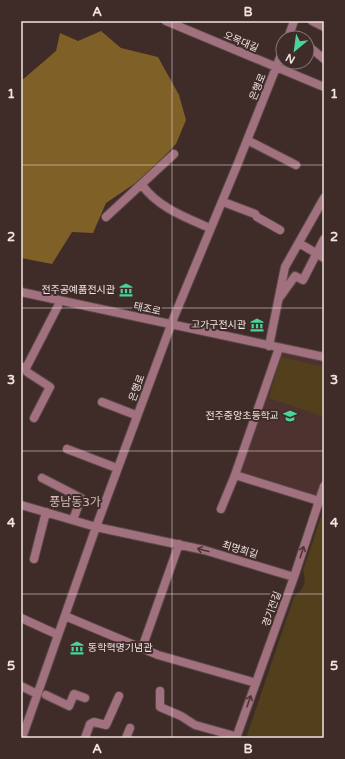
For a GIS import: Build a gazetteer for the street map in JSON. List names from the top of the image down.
{
  "streets": {
    "street": [
      "오목대길",
      "은행로",
      "태조로",
      "최명희길",
      "경기전길"
    ]
  },
  "crossings": [
    ["은행로", "태조로"],
    ["은행로", "최명희길"],
    ["최명희길", "경기전길"]
  ],
  "one_way": ["최명희길", "경기전길"],
  "districts": ["풍남동3가"],
  "places": {
    "museum": ["전주공예품전시관", "고가구전시관", "동학혁명기념관"],
    "school or university": ["전주중앙초등학교"]
  },
  "north": "bottom left",
  "grid": {
    "columns": ["A", "B"],
    "rows": [
      "1",
      "2",
      "3",
      "4",
      "5"
    ]
  }
}
